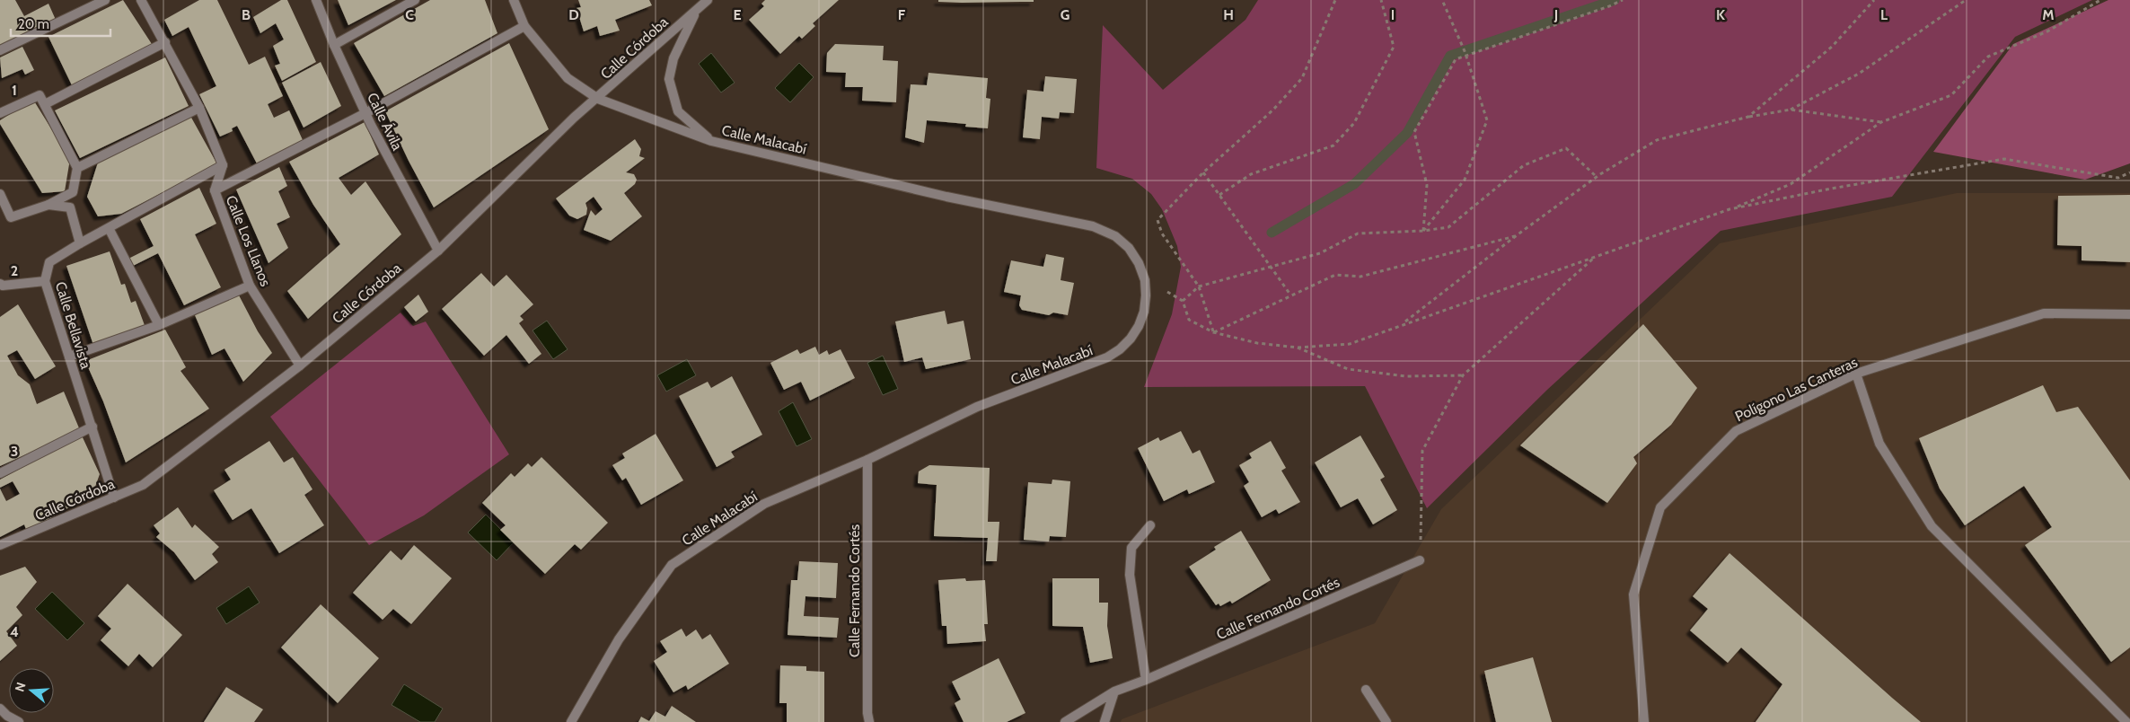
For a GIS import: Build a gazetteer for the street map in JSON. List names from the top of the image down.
{
  "streets": {
    "street": [
      "Calle Córdoba",
      "Calle Ávila",
      "Calle Malacabí",
      "Calle Los Llanos",
      "Calle Bellavista",
      "Polígono Las Canteras",
      "Calle Fernando Cortés"
    ]
  },
  "crossings": [
    ["Calle Córdoba", "Calle Ávila"],
    ["Calle Córdoba", "Calle Malacabí"],
    ["Calle Córdoba", "Calle Los Llanos"],
    ["Calle Córdoba", "Calle Bellavista"],
    ["Calle Malacabí", "Calle Fernando Cortés"],
    ["Calle Los Llanos", "Calle Bellavista"]
  ],
  "scale_bar": "20 m",
  "north": "left",
  "grid": {
    "columns": [
      "B",
      "C",
      "D",
      "E",
      "F",
      "G",
      "H",
      "I",
      "J",
      "K",
      "L",
      "M"
    ],
    "rows": [
      "1",
      "2",
      "3",
      "4"
    ]
  }
}
